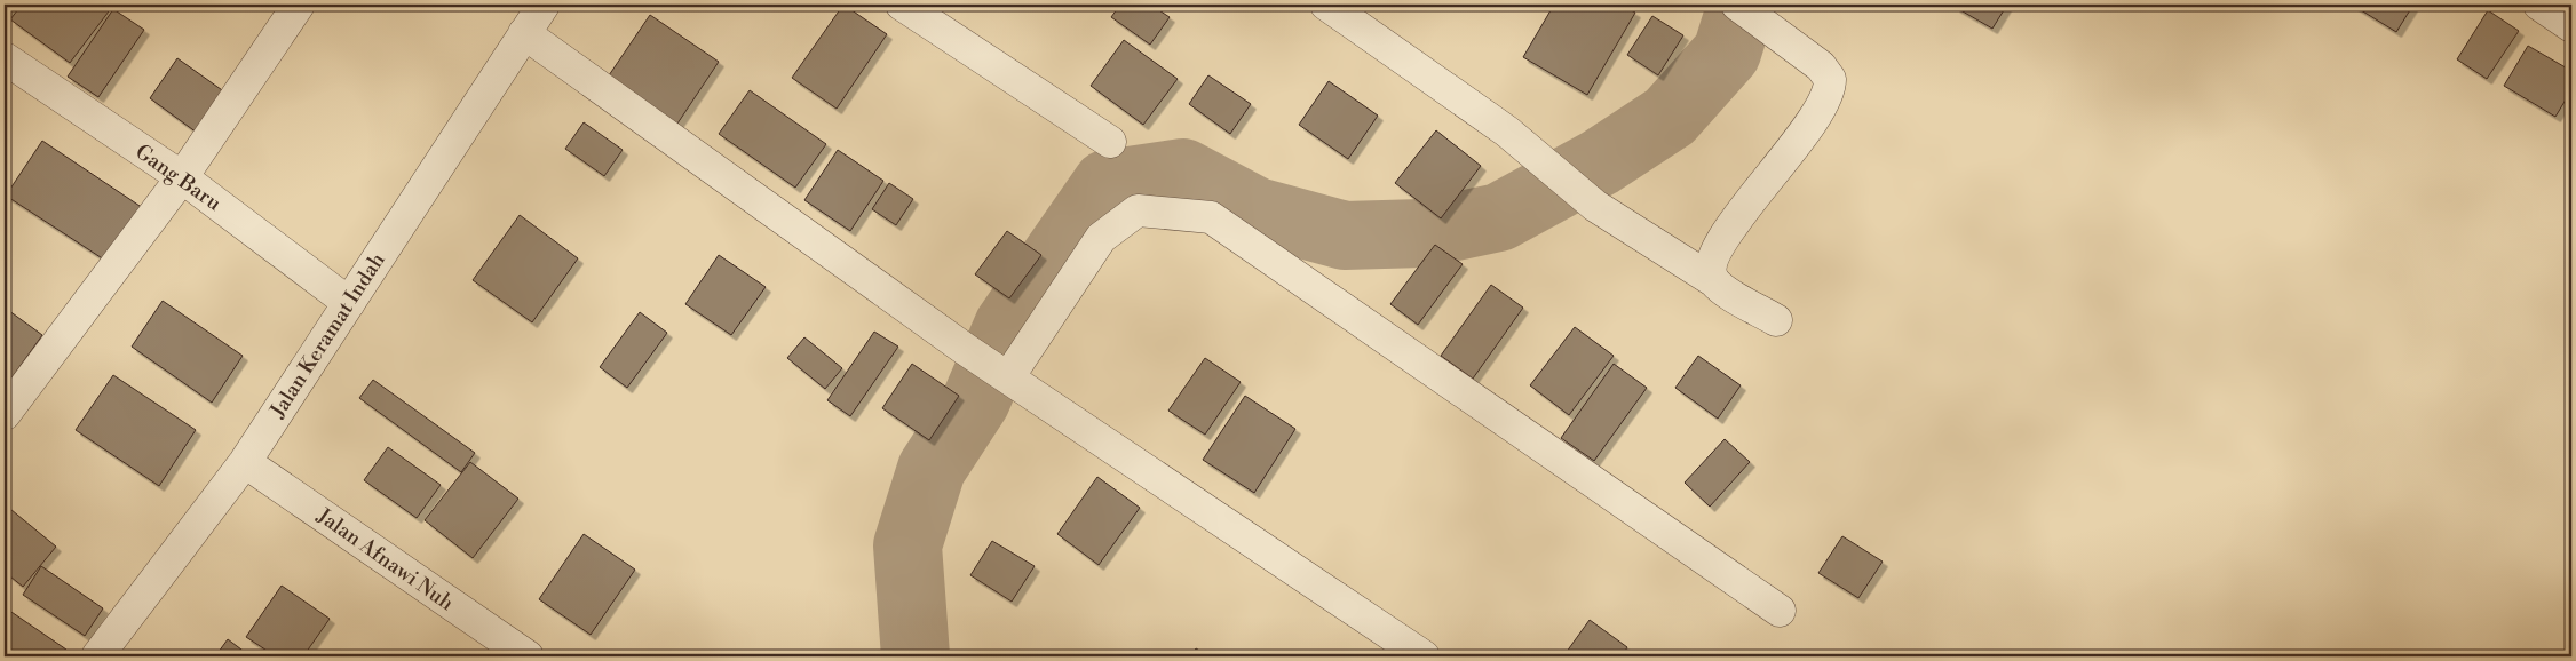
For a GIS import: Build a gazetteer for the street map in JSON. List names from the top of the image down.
{
  "streets": {
    "street": ["Gang Baru", "Jalan Keramat Indah", "Jalan Afnawi Nuh"]
  },
  "crossings": [
    ["Gang Baru", "Jalan Keramat Indah"],
    ["Jalan Keramat Indah", "Jalan Afnawi Nuh"]
  ]
}
